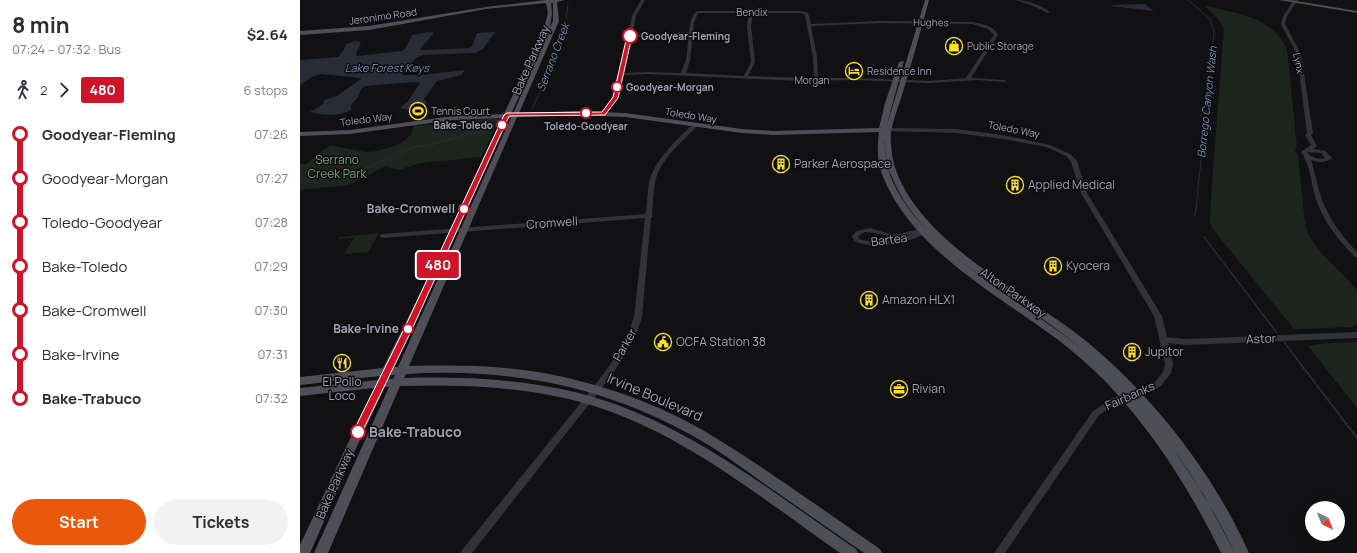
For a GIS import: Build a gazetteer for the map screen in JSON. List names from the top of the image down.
{
  "streets": {
    "main road": [
      "Jeronimo Road",
      "Bake Parkway",
      "Toledo Way",
      "Alton Parkway",
      "Irvine Boulevard"
    ],
    "street": [
      "Bendix",
      "Hughes",
      "Lynx",
      "Morgan",
      "Cromwell",
      "Bartea",
      "Astor",
      "Parker",
      "Fairbanks"
    ]
  },
  "crossings": [
    ["Bendix", "Hughes"],
    ["Jeronimo Road", "Bake Parkway"],
    ["Hughes", "Morgan"],
    ["Hughes", "Alton Parkway"],
    ["Bake Parkway", "Toledo Way"],
    ["Bake Parkway", "Cromwell"],
    ["Bake Parkway", "Irvine Boulevard"],
    ["Morgan", "Alton Parkway"],
    ["Toledo Way", "Alton Parkway"],
    ["Toledo Way", "Parker"],
    ["Toledo Way", "Fairbanks"],
    ["Cromwell", "Parker"],
    ["Bartea", "Alton Parkway"],
    ["Alton Parkway", "Fairbanks"],
    ["Astor", "Fairbanks"],
    ["Parker", "Irvine Boulevard"]
  ],
  "water": ["Serrano Creek", "Lake Forest Keys", "Borrego Canyon Wash"],
  "parks": ["Serrano Creek Park"],
  "places": {
    "other": [
      "Goodyear-Fleming",
      "Goodyear-Morgan",
      "Toledo-Goodyear",
      "Bake-Toledo",
      "Bake-Cromwell",
      "Bake-Irvine",
      "Bake-Trabuco"
    ],
    "shop": ["Public Storage"],
    "hotel": ["Residence Inn"],
    "sports": ["Tennis Court"],
    "building": [
      "Parker Aerospace",
      "Applied Medical",
      "Kyocera",
      "Amazon HLX1",
      "Jupitor"
    ],
    "public building": ["OCFA Station 38"],
    "restaurant": ["El Pollo Loco"],
    "office": ["Rivian"]
  },
  "lines": ["bus line 480"],
  "north": "bottom right",
  "page": {
    "heading": ["8 min", "07:24 – 07:32 · Bus", "$2.64"],
    "on_map": "480",
    "legs": ["2", "480", "6 stops"],
    "list": [
      {
        "name": "Goodyear-Fleming",
        "value": "07:26"
      },
      {
        "name": "Goodyear-Morgan",
        "value": "07:27"
      },
      {
        "name": "Toledo-Goodyear",
        "value": "07:28"
      },
      {
        "name": "Bake-Toledo",
        "value": "07:29"
      },
      {
        "name": "Bake-Cromwell",
        "value": "07:30"
      },
      {
        "name": "Bake-Irvine",
        "value": "07:31"
      },
      {
        "name": "Bake-Trabuco",
        "value": "07:32"
      }
    ],
    "buttons": ["Start", "Tickets"]
  }
}
